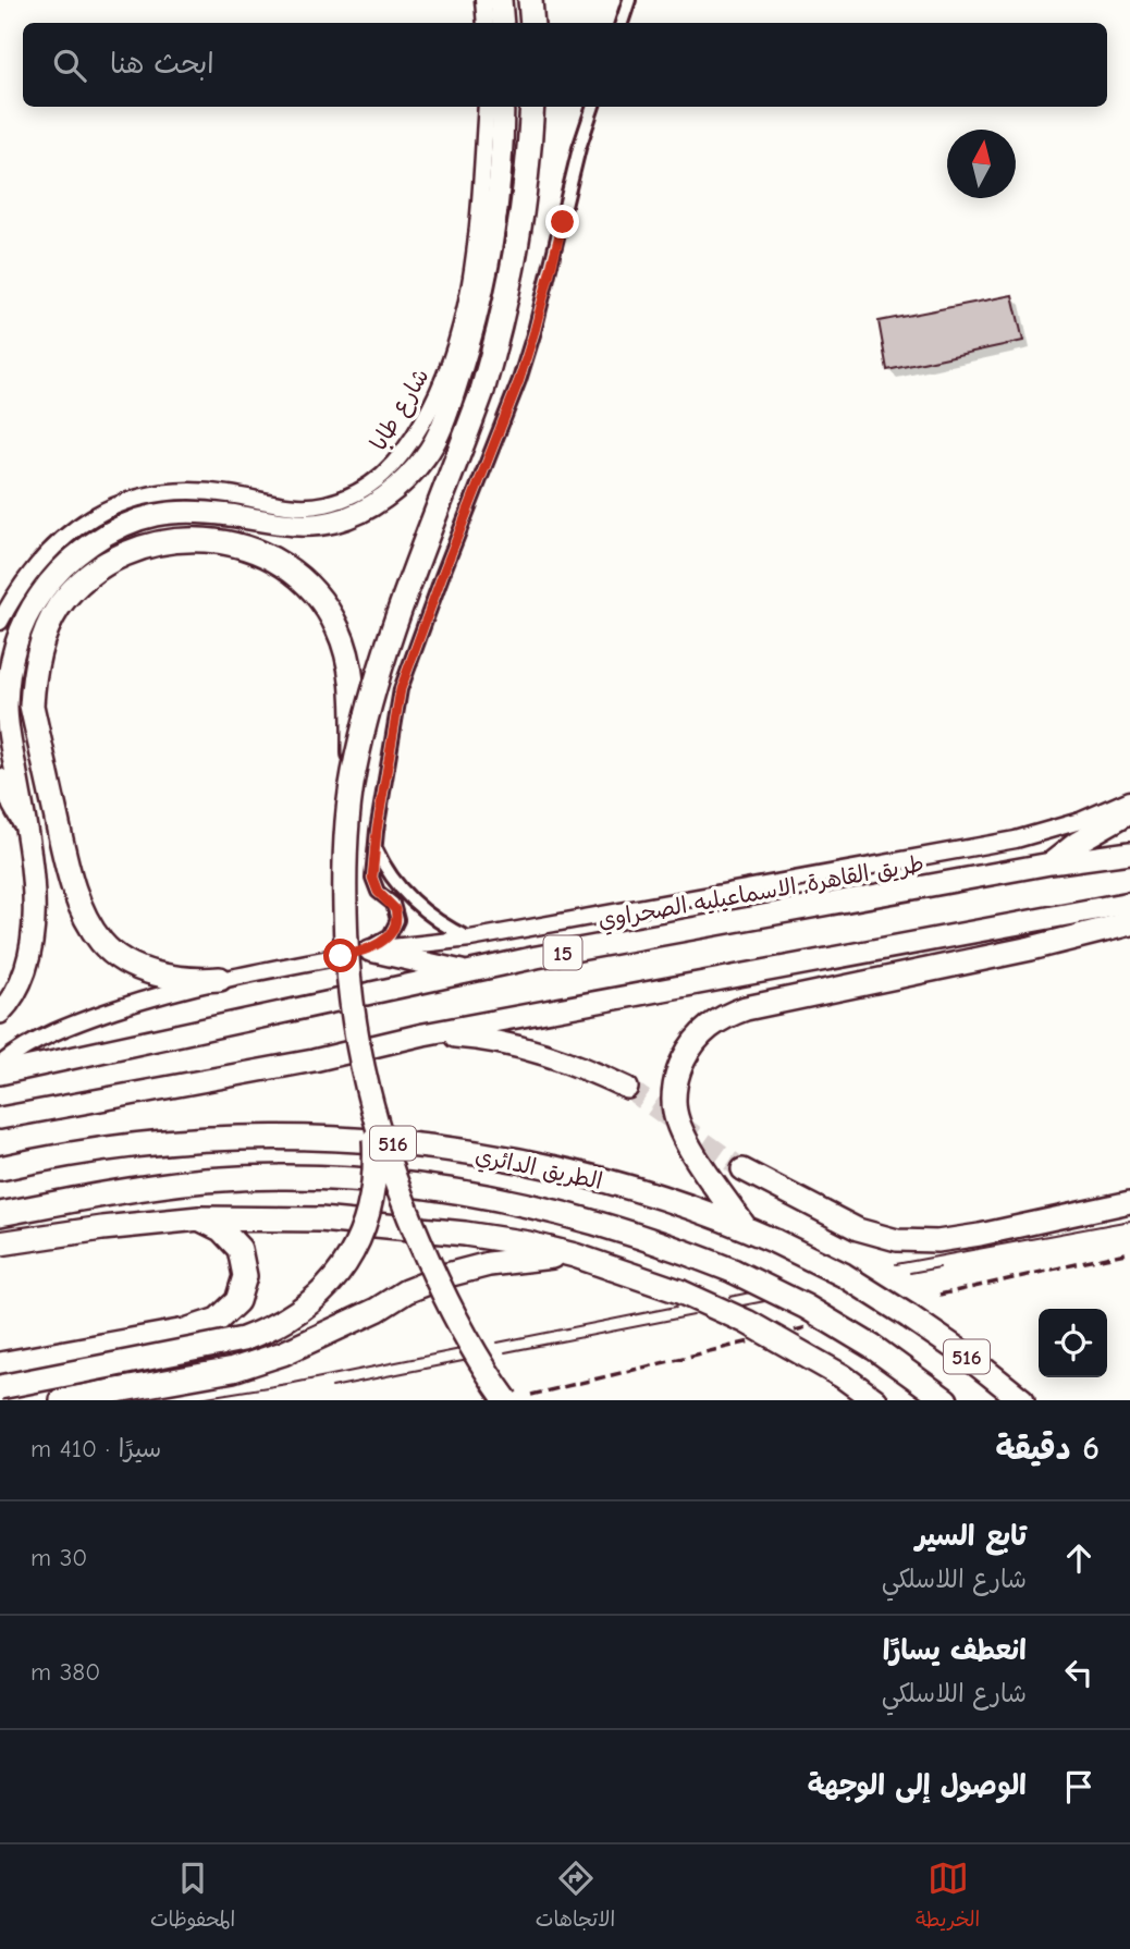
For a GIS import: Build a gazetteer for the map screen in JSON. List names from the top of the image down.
{
  "streets": {
    "highway": [
      "طريق القاهرة, الاسماعيليه الصحراوي",
      "15",
      "516",
      "الطريق الدائري"
    ],
    "street": ["شارع طابا"]
  },
  "north": "top",
  "page": {
    "search": "ابحث هنا",
    "heading": ["6 دقيقة", "سيرًا · 410 m"],
    "list": [
      ["تابع السير", "شارع اللاسلكي", "30 m"],
      ["انعطف يسارًا", "شارع اللاسلكي", "380 m"],
      "الوصول إلى الوجهة"
    ],
    "nav": ["الخريطة", "الاتجاهات", "المحفوظات"]
  }
}
